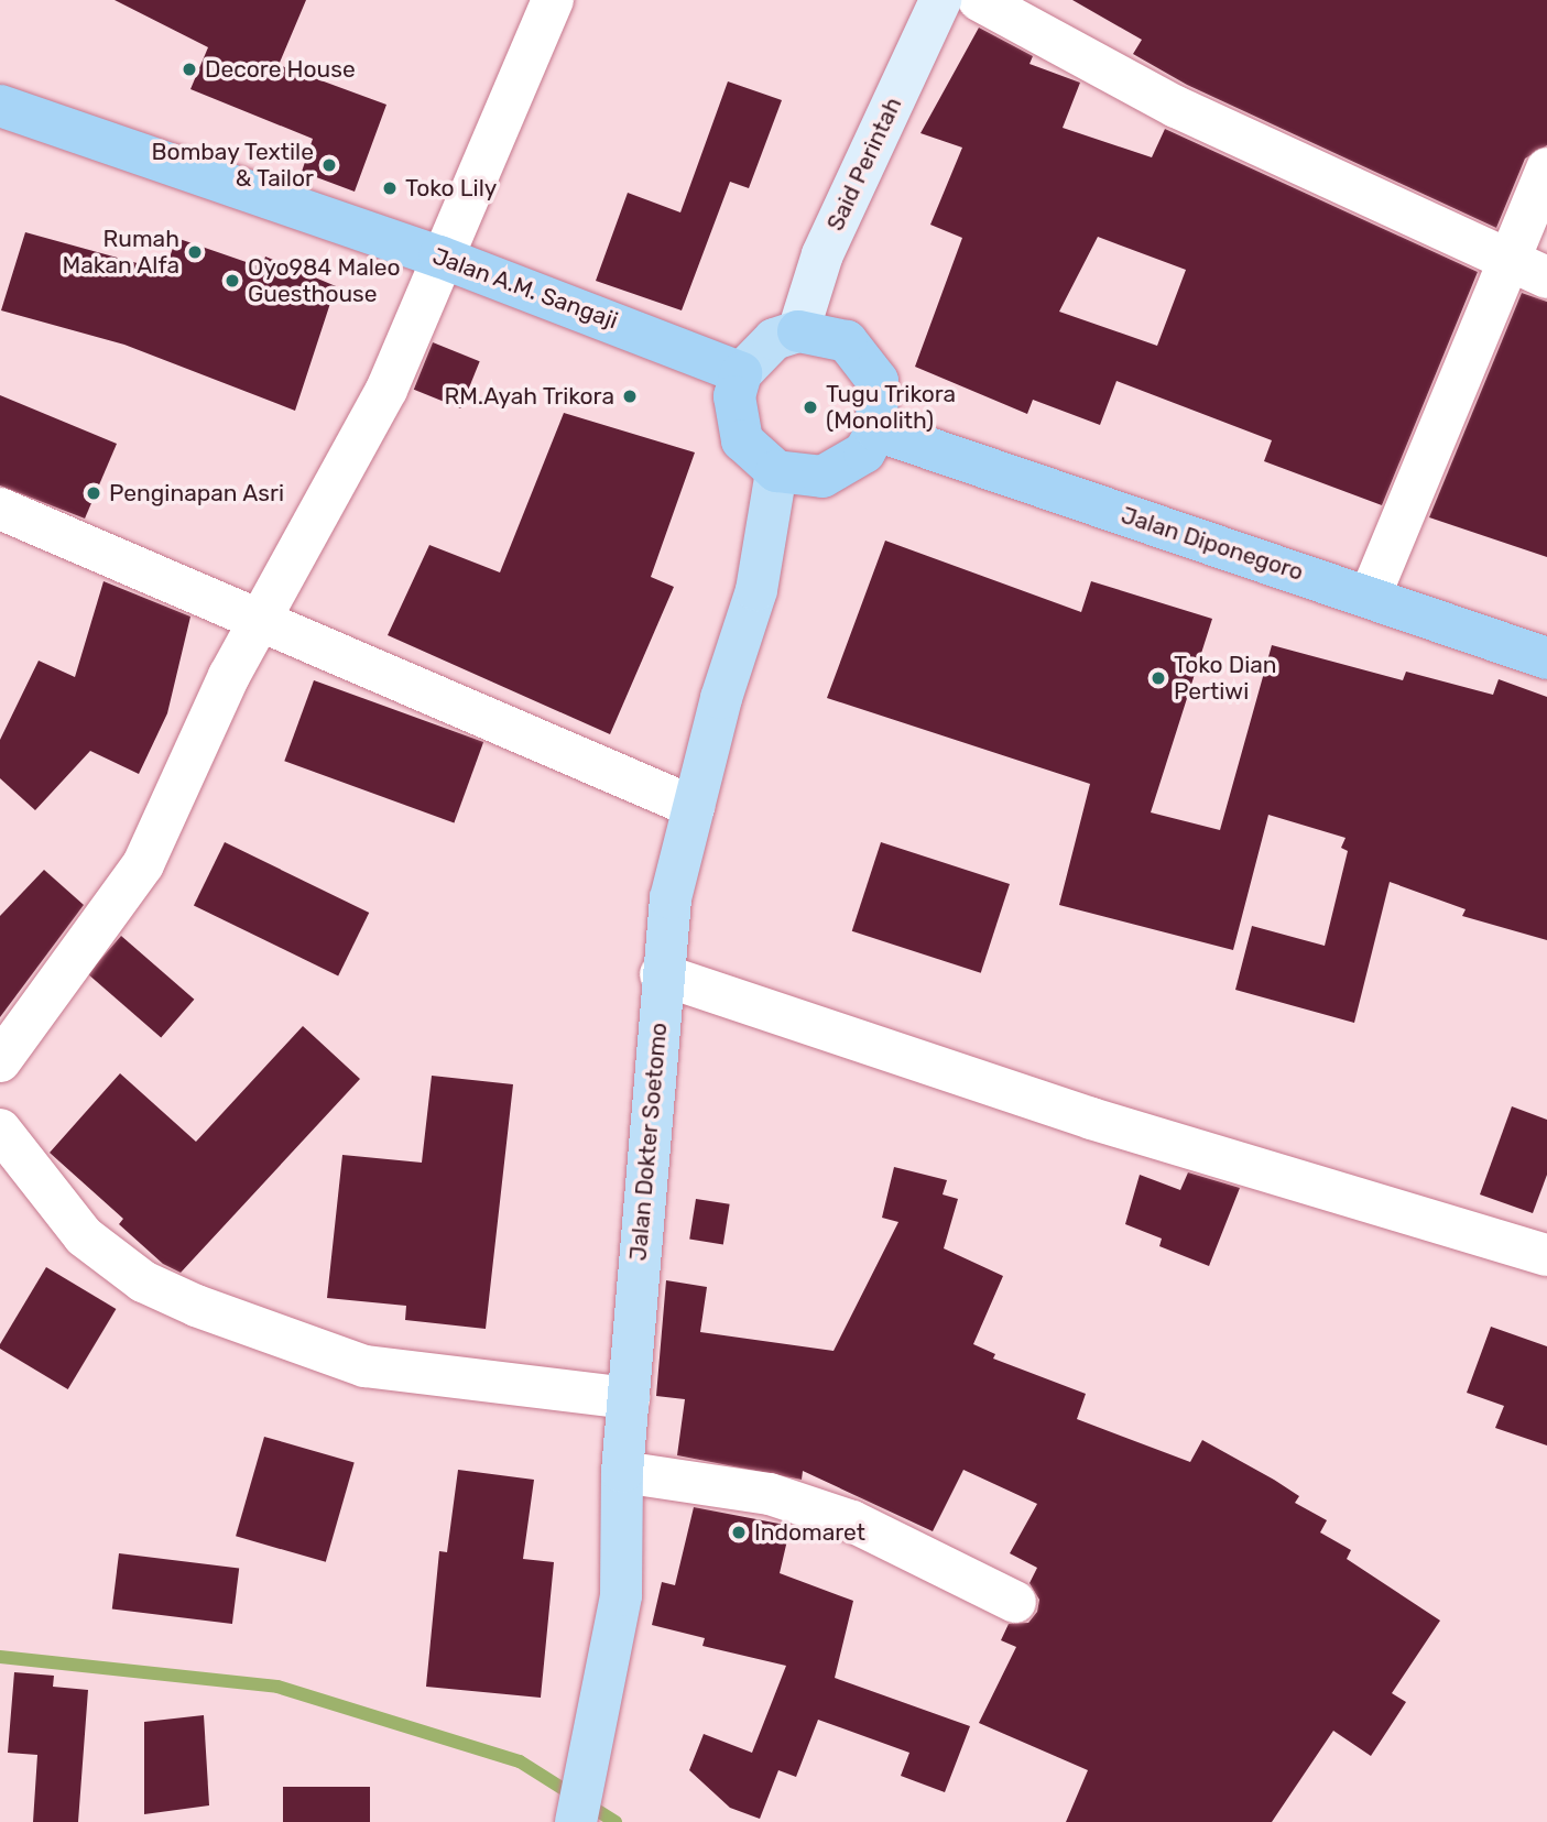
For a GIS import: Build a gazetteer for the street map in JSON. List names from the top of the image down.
{
  "streets": {
    "highway": ["Jalan A.M. Sangaji", "Jalan Diponegoro"],
    "main road": ["Said Perintah", "Jalan Dokter Soetomo"]
  },
  "crossings": [
    ["Said Perintah", "Jalan A.M. Sangaji"],
    ["Said Perintah", "Jalan Diponegoro"],
    ["Said Perintah", "Jalan Dokter Soetomo"],
    ["Jalan A.M. Sangaji", "Jalan Diponegoro"],
    ["Jalan A.M. Sangaji", "Jalan Dokter Soetomo"],
    ["Jalan Diponegoro", "Jalan Dokter Soetomo"]
  ],
  "places": [
    "Decore House",
    "Bombay Textile & Tailor",
    "Toko Lily",
    "Rumah Makan Alfa",
    "Oyo984 Maleo Guesthouse",
    "RM.Ayah Trikora",
    "Tugu Trikora (Monolith)",
    "Penginapan Asri",
    "Toko Dian Pertiwi",
    "Indomaret"
  ]
}
